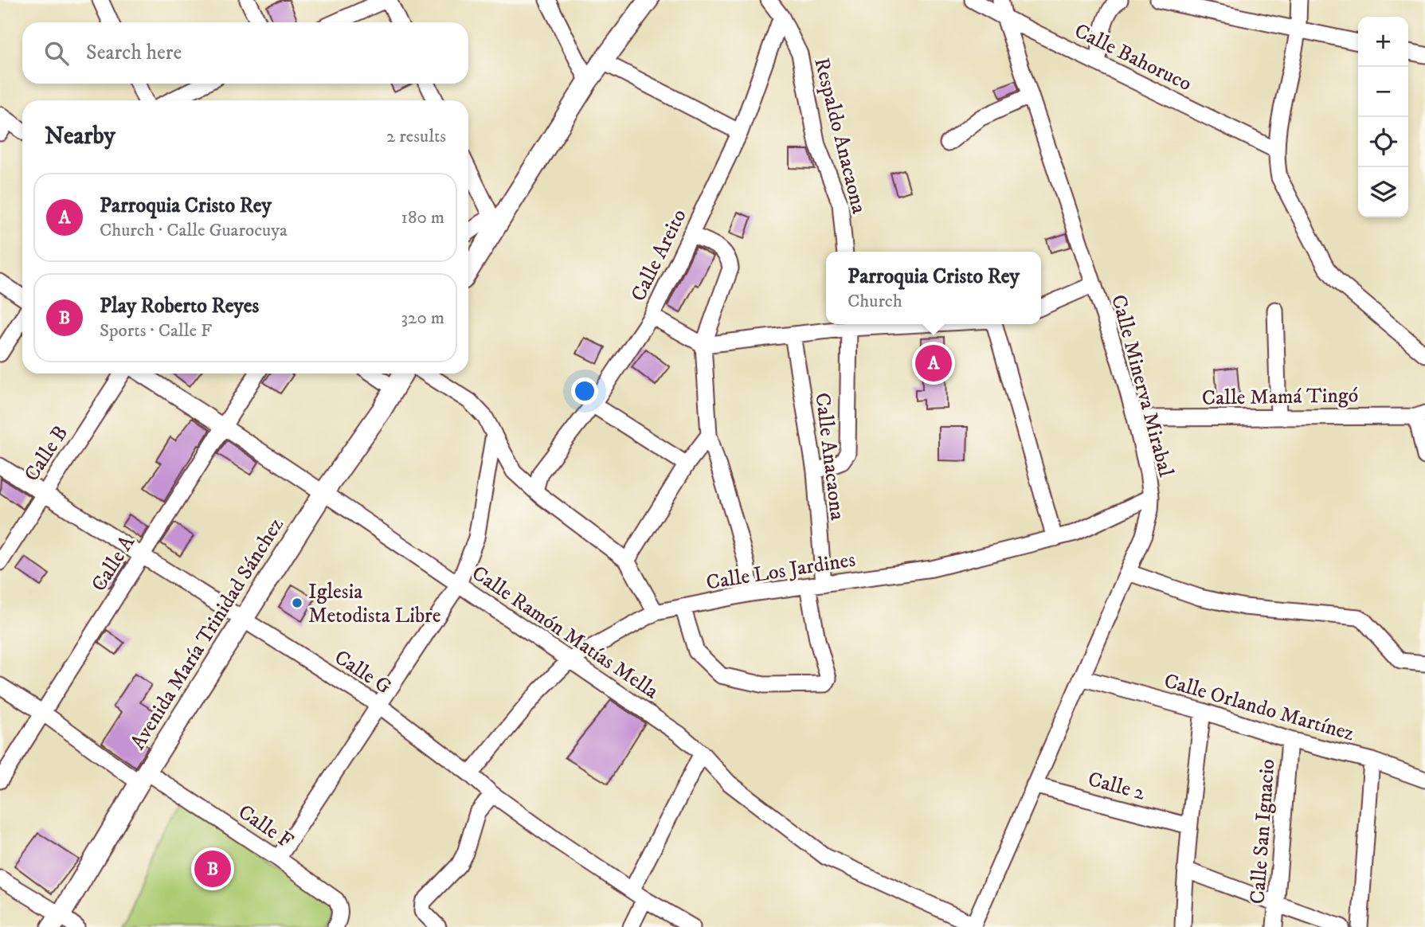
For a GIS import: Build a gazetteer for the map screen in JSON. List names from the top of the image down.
{
  "streets": {
    "main road": ["Avenida María Trinidad Sánchez"],
    "street": [
      "Calle Bahoruco",
      "Respaldo Anacaona",
      "Calle Areito",
      "Calle Minerva Mirabal",
      "Calle Mamá Tingó",
      "Calle B",
      "Calle Anacaona",
      "Calle A",
      "Calle Los Jardines",
      "Calle Ramón Matías Mella",
      "Calle G",
      "Calle Orlando Martínez",
      "Calle 2",
      "Calle F",
      "Calle San Ignacio"
    ]
  },
  "crossings": [
    ["Calle Bahoruco", "Calle Minerva Mirabal"],
    ["Respaldo Anacaona", "Calle Areito"],
    ["Calle Minerva Mirabal", "Calle Mamá Tingó"],
    ["Calle Minerva Mirabal", "Calle Los Jardines"],
    ["Calle Minerva Mirabal", "Calle Ramón Matías Mella"],
    ["Calle Minerva Mirabal", "Calle Orlando Martínez"],
    ["Calle Minerva Mirabal", "Calle 2"],
    ["Calle B", "Calle G"],
    ["Calle Anacaona", "Calle Los Jardines"],
    ["Calle A", "Calle Ramón Matías Mella"],
    ["Calle A", "Calle G"],
    ["Calle A", "Calle F"],
    ["Calle Los Jardines", "Calle Ramón Matías Mella"],
    ["Calle Los Jardines", "Calle G"],
    ["Calle Ramón Matías Mella", "Avenida María Trinidad Sánchez"],
    ["Avenida María Trinidad Sánchez", "Calle G"],
    ["Avenida María Trinidad Sánchez", "Calle F"],
    ["Calle Orlando Martínez", "Calle San Ignacio"]
  ],
  "places": ["Iglesia Metodista Libre"],
  "page": {
    "map_buttons": ["+", "−"],
    "search": "Search here",
    "heading": ["Nearby", "2 results"],
    "list": [
      {
        "mark": "A",
        "name": "Parroquia Cristo Rey",
        "note": "Church · Calle Guarocuya",
        "value": "180 m"
      },
      {
        "mark": "B",
        "name": "Play Roberto Reyes",
        "note": "Sports · Calle F",
        "value": "320 m"
      }
    ],
    "popup": ["Parroquia Cristo Rey", "Church"],
    "pins": ["A", "B"]
  }
}
